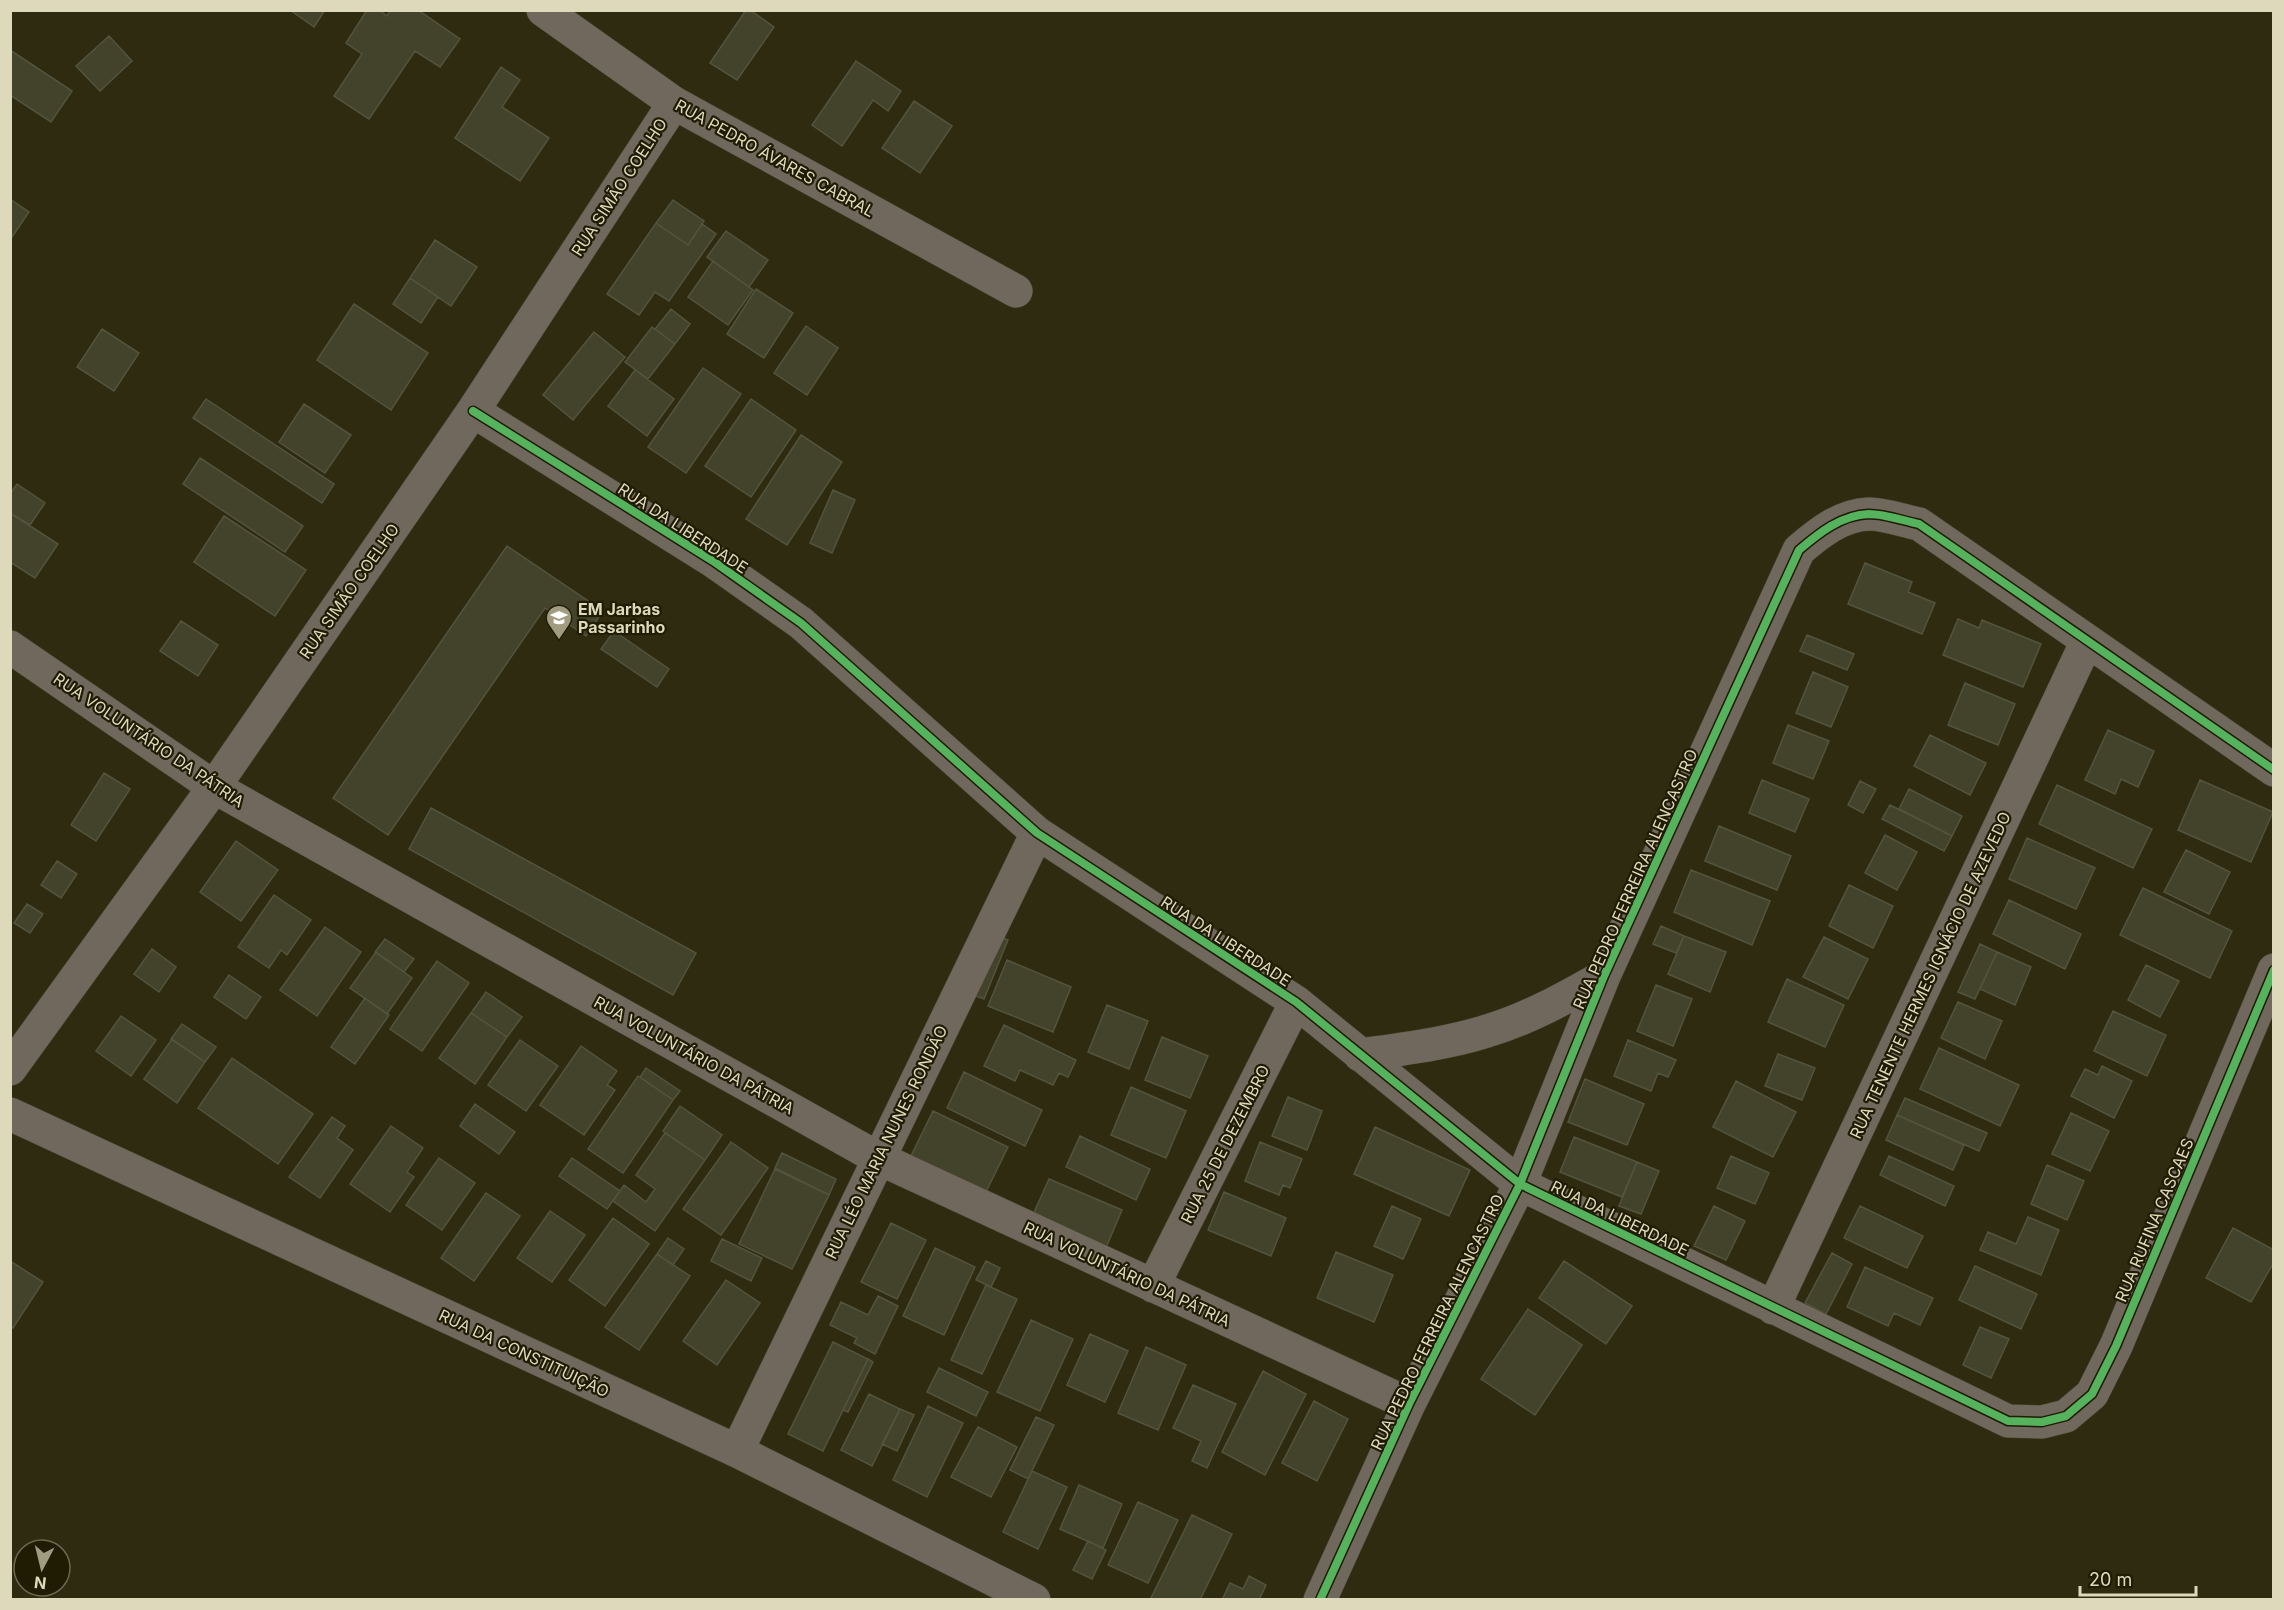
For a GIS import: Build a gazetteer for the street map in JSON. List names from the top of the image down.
{
  "streets": {
    "street": [
      "RUA PEDRO ÁVARES CABRAL",
      "RUA SIMÃO COELHO",
      "RUA DA LIBERDADE",
      "RUA VOLUNTÁRIO DA PÁTRIA",
      "RUA PEDRO FERREIRA ALENCASTRO",
      "RUA TENENTE HERMES IGNÁCIO DE AZEVEDO",
      "RUA LÉO MARIA NUNES RONDÃO",
      "RUA 25 DE DEZEMBRO",
      "RUA RUFINA CASCAES",
      "RUA DA CONSTITUIÇÃO"
    ]
  },
  "crossings": [
    ["RUA PEDRO ÁVARES CABRAL", "RUA SIMÃO COELHO"],
    ["RUA SIMÃO COELHO", "RUA DA LIBERDADE"],
    ["RUA SIMÃO COELHO", "RUA VOLUNTÁRIO DA PÁTRIA"],
    ["RUA DA LIBERDADE", "RUA PEDRO FERREIRA ALENCASTRO"],
    ["RUA DA LIBERDADE", "RUA TENENTE HERMES IGNÁCIO DE AZEVEDO"],
    ["RUA DA LIBERDADE", "RUA LÉO MARIA NUNES RONDÃO"],
    ["RUA DA LIBERDADE", "RUA 25 DE DEZEMBRO"],
    ["RUA DA LIBERDADE", "RUA RUFINA CASCAES"],
    ["RUA VOLUNTÁRIO DA PÁTRIA", "RUA PEDRO FERREIRA ALENCASTRO"],
    ["RUA VOLUNTÁRIO DA PÁTRIA", "RUA LÉO MARIA NUNES RONDÃO"],
    ["RUA VOLUNTÁRIO DA PÁTRIA", "RUA 25 DE DEZEMBRO"],
    ["RUA PEDRO FERREIRA ALENCASTRO", "RUA TENENTE HERMES IGNÁCIO DE AZEVEDO"],
    ["RUA LÉO MARIA NUNES RONDÃO", "RUA DA CONSTITUIÇÃO"]
  ],
  "places": {
    "school or university": ["EM Jarbas Passarinho"]
  },
  "scale_bar": "20 m",
  "north": "bottom"
}
